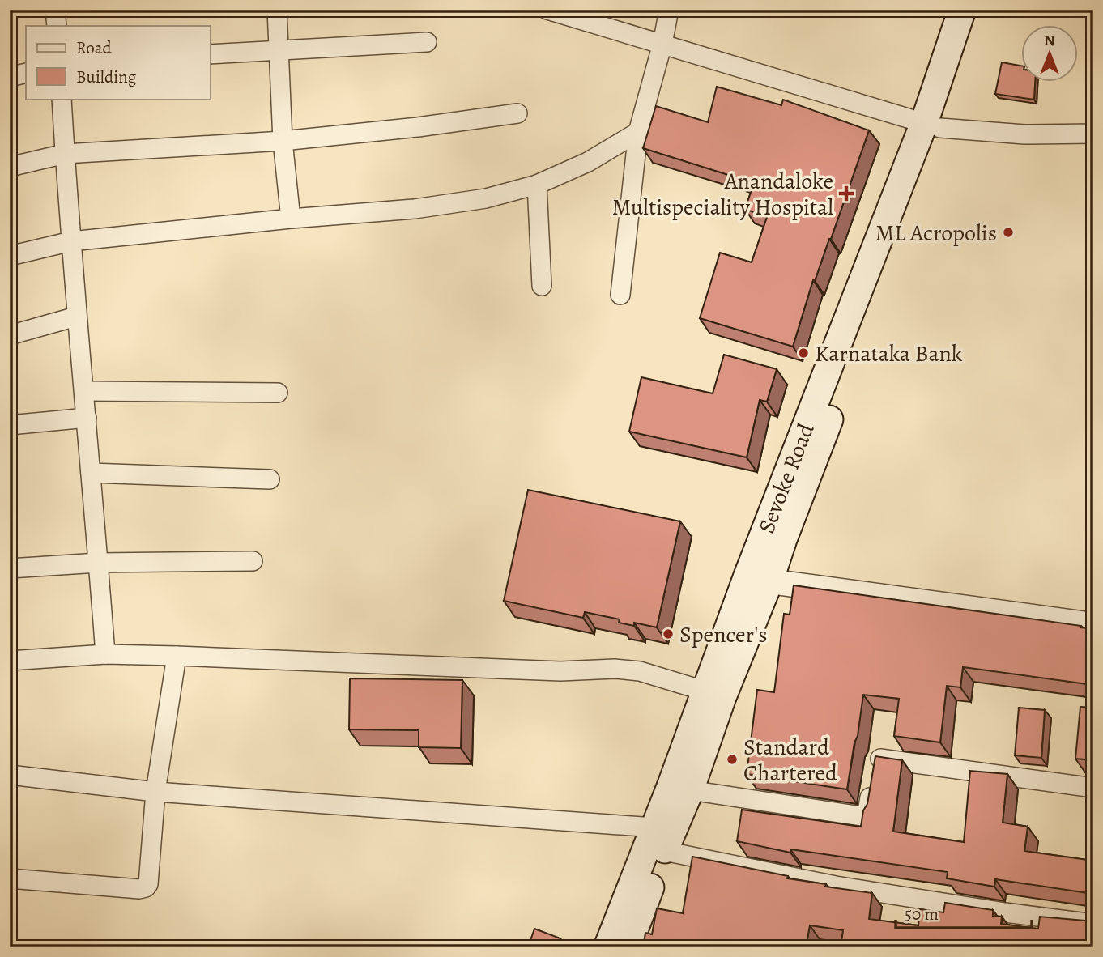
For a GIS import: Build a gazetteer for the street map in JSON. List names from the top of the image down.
{
  "streets": {
    "main road": ["Sevoke Road"]
  },
  "places": {
    "health": ["Anandaloke Multispeciality Hospital"],
    "other": [
      "ML Acropolis",
      "Karnataka Bank",
      "Spencer's",
      "Standard Chartered"
    ]
  },
  "legend": ["Road", "Building"],
  "scale_bar": "50 m",
  "north": "top"
}
